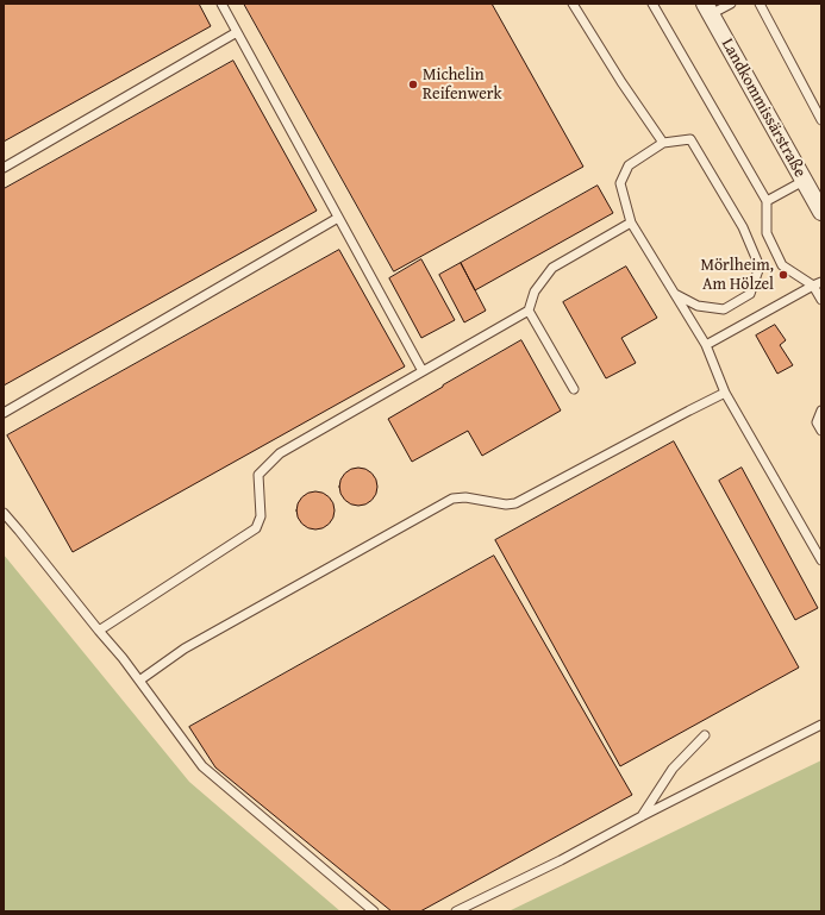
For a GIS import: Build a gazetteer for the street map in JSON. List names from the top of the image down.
{
  "streets": {
    "street": ["Landkommissärstraße"]
  },
  "places": ["Michelin Reifenwerk", "Mörlheim, Am Hölzel"]
}
